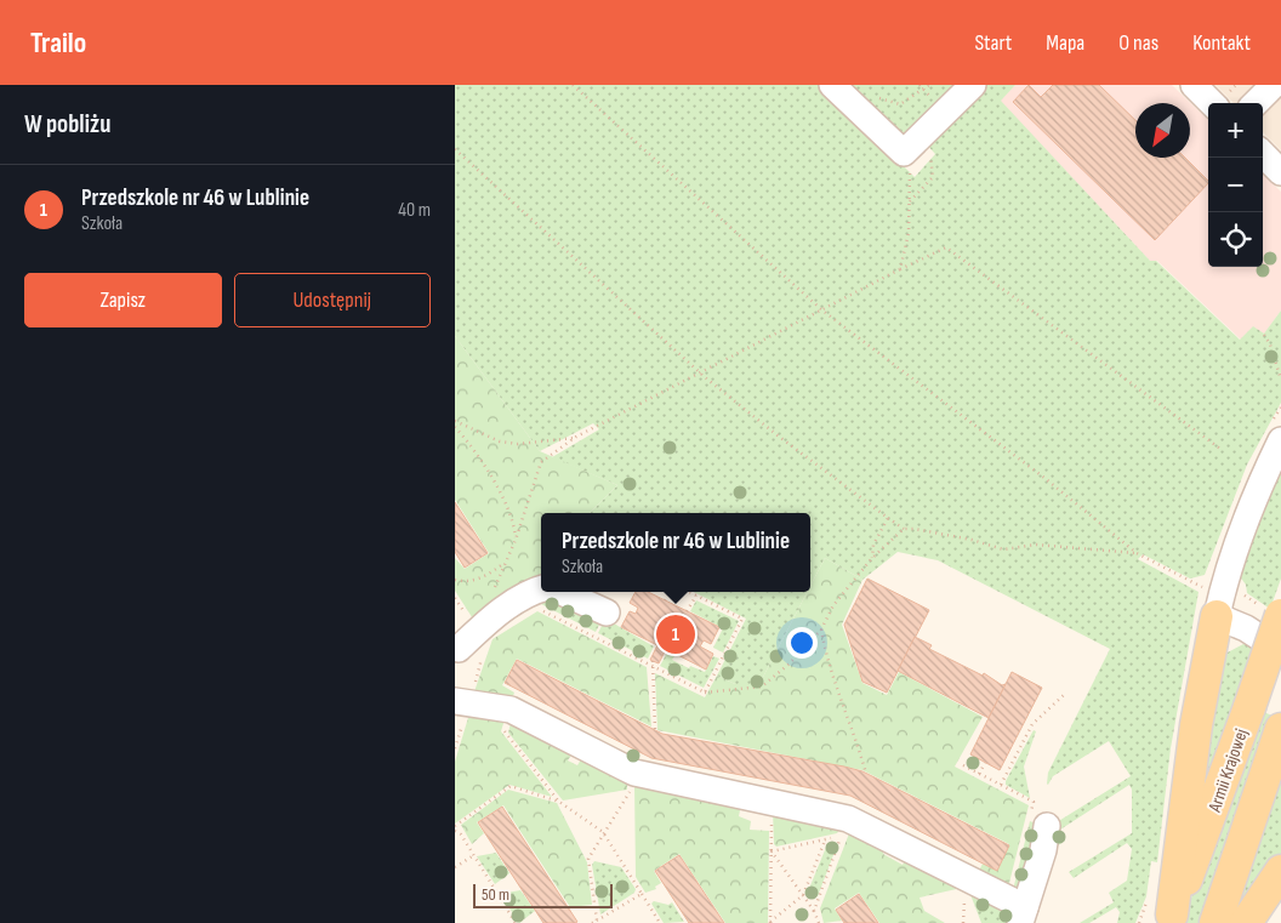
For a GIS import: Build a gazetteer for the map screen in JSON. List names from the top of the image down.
{
  "streets": {
    "main road": ["Armii Krajowej"]
  },
  "scale_bar": "50 m",
  "north": "bottom left",
  "page": {
    "header": "Trailo",
    "nav": [
      "Start",
      "Mapa",
      "O nas",
      "Kontakt"
    ],
    "heading": "W pobliżu",
    "map_buttons": ["+", "−"],
    "list": [
      {
        "mark": "1",
        "name": "Przedszkole nr 46 w Lublinie",
        "note": "Szkoła",
        "value": "40 m"
      }
    ],
    "buttons": ["Zapisz", "Udostępnij"],
    "popup": ["Przedszkole nr 46 w Lublinie", "Szkoła"],
    "pins": "1",
    "scale": "50 m"
  }
}
